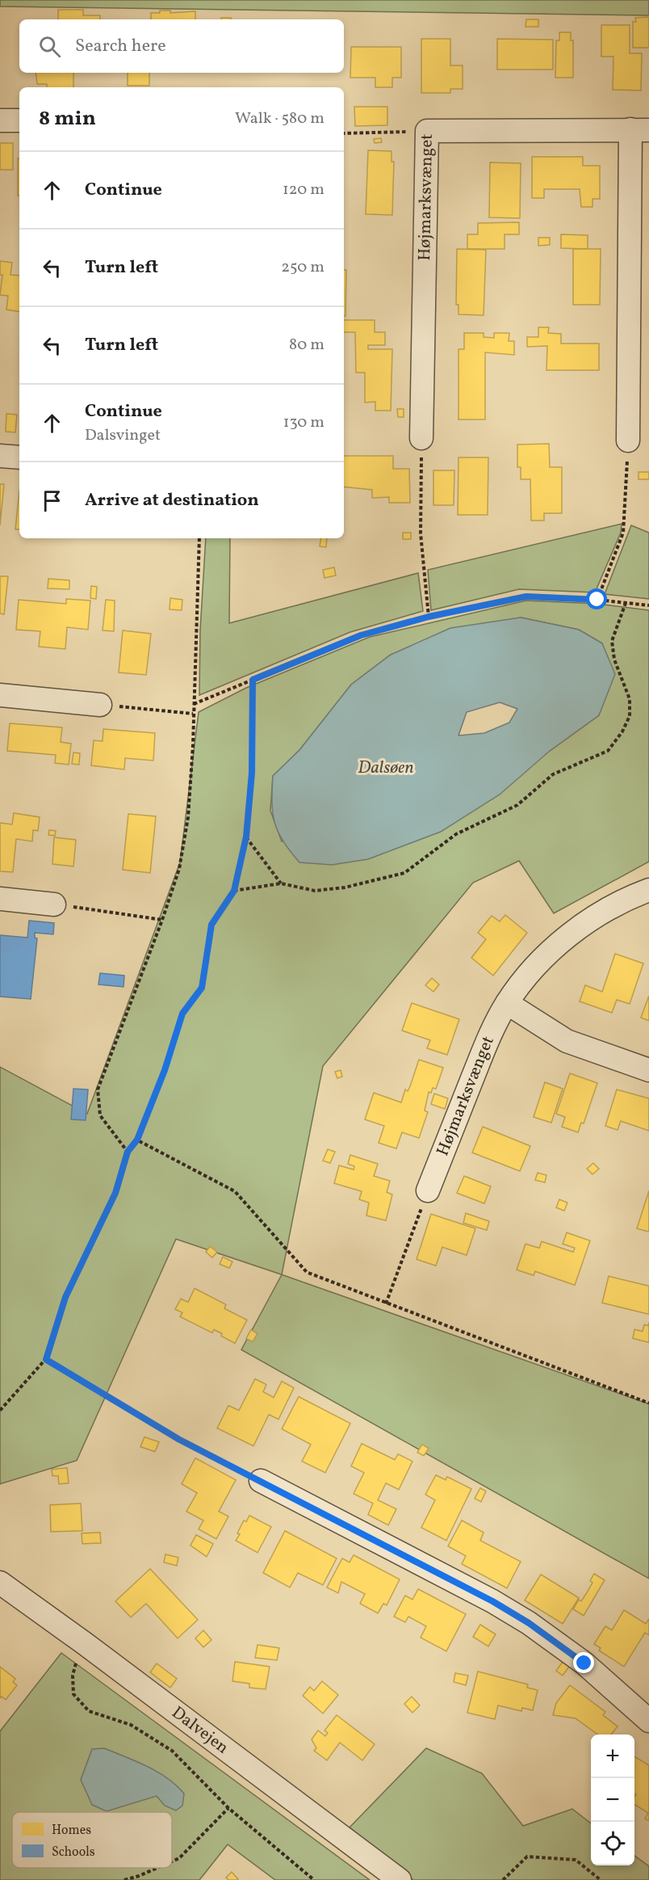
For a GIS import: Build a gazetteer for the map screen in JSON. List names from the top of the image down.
{
  "streets": {
    "street": ["Højmarksvænget", "Dalvejen"]
  },
  "water": ["Dalsøen"],
  "legend": ["Homes", "Schools"],
  "page": {
    "search": "Search here",
    "heading": ["8 min", "Walk · 580 m"],
    "list": [
      ["Continue", "120 m"],
      ["Turn left", "250 m"],
      ["Turn left", "80 m"],
      ["Continue", "Dalsvinget", "130 m"],
      "Arrive at destination"
    ],
    "map_buttons": ["+", "−"]
  }
}
